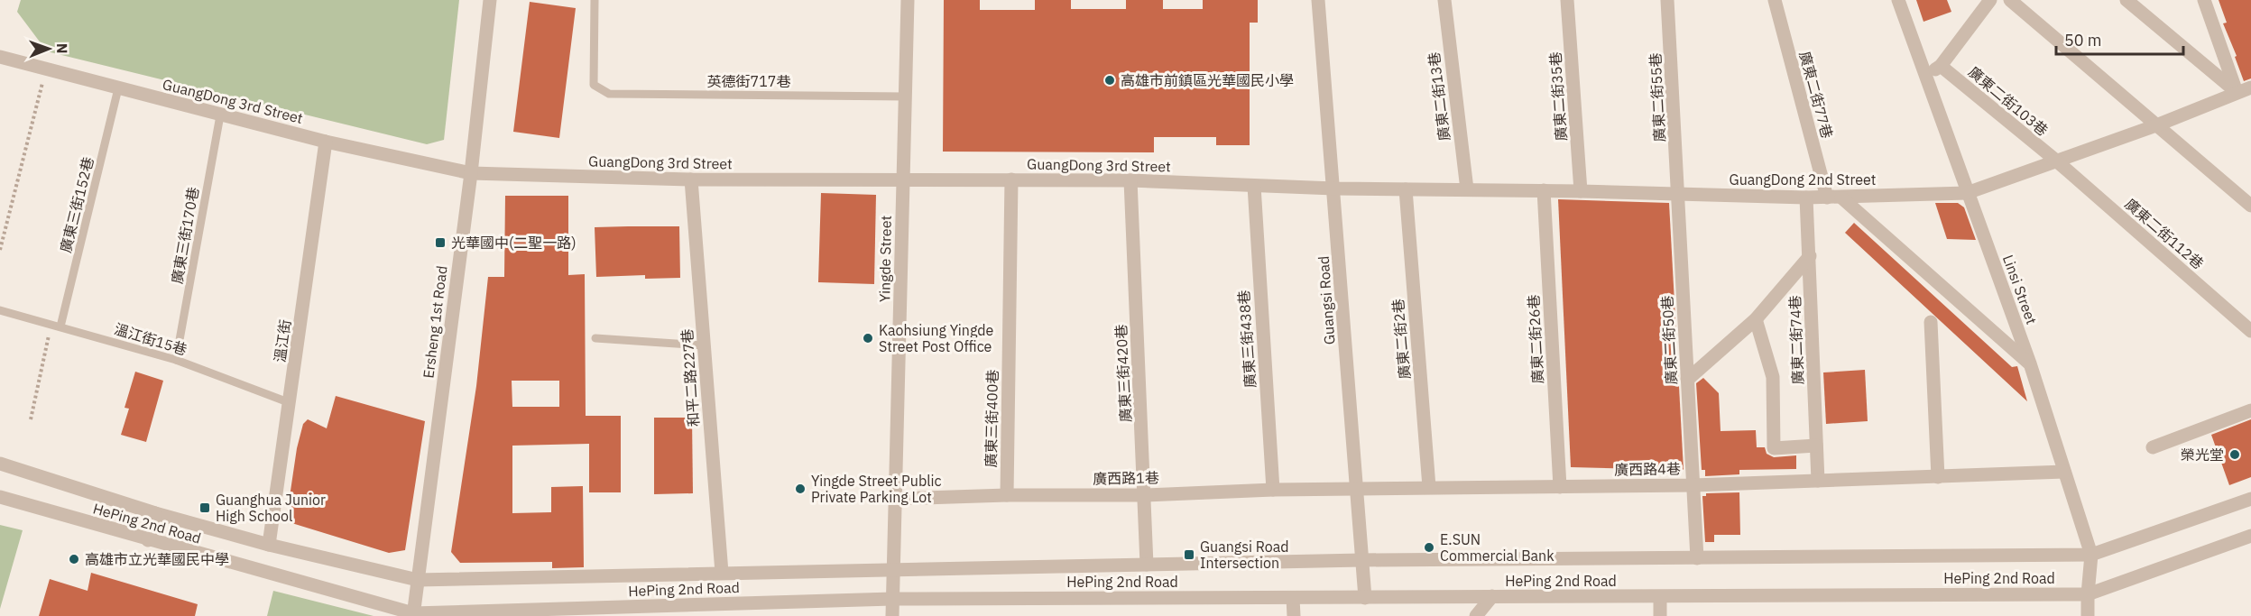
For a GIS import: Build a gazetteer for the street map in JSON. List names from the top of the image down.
{
  "streets": {
    "street": [
      "廣東二街77巷",
      "廣東二街13巷",
      "廣東二街35巷",
      "廣東二街55巷",
      "GuangDong 3rd Street",
      "廣東二街103巷",
      "GuangDong 2nd Street",
      "廣東二街112巷",
      "Yingde Street",
      "Linsi Street",
      "Guangsi Road",
      "Ersheng 1st Road",
      "廣東三街438巷",
      "廣東二街2巷",
      "廣東二街26巷",
      "廣東二街50巷",
      "廣東二街74巷",
      "溫江街",
      "廣東三街420巷",
      "和平二路227巷",
      "廣東三街400巷",
      "廣西路4巷",
      "廣西路1巷",
      "HePing 2nd Road"
    ],
    "lane": [
      "英德街717巷",
      "廣東三街152巷",
      "廣東三街170巷",
      "溫江街15巷"
    ]
  },
  "crossings": [
    ["英德街717巷", "Yingde Street"],
    ["廣東二街77巷", "GuangDong 2nd Street"],
    ["廣東二街13巷", "GuangDong 2nd Street"],
    ["廣東二街35巷", "GuangDong 2nd Street"],
    ["廣東二街55巷", "GuangDong 2nd Street"],
    ["廣東二街55巷", "廣東二街50巷"],
    ["GuangDong 3rd Street", "GuangDong 2nd Street"],
    ["GuangDong 3rd Street", "廣東三街152巷"],
    ["GuangDong 3rd Street", "廣東三街170巷"],
    ["GuangDong 3rd Street", "Yingde Street"],
    ["GuangDong 3rd Street", "Guangsi Road"],
    ["GuangDong 3rd Street", "Ersheng 1st Road"],
    ["GuangDong 3rd Street", "廣東三街438巷"],
    ["GuangDong 3rd Street", "溫江街"],
    ["GuangDong 3rd Street", "廣東三街420巷"],
    ["GuangDong 3rd Street", "和平二路227巷"],
    ["GuangDong 3rd Street", "廣東三街400巷"],
    ["廣東二街103巷", "GuangDong 2nd Street"],
    ["廣東二街103巷", "廣東二街112巷"],
    ["GuangDong 2nd Street", "廣東二街112巷"],
    ["GuangDong 2nd Street", "Linsi Street"],
    ["GuangDong 2nd Street", "Guangsi Road"],
    ["GuangDong 2nd Street", "廣東二街2巷"],
    ["GuangDong 2nd Street", "廣東二街26巷"],
    ["GuangDong 2nd Street", "廣東二街50巷"],
    ["GuangDong 2nd Street", "廣東二街74巷"],
    ["廣東三街152巷", "溫江街15巷"],
    ["廣東三街170巷", "溫江街15巷"],
    ["Yingde Street", "廣西路1巷"],
    ["Yingde Street", "HePing 2nd Road"],
    ["Linsi Street", "廣西路4巷"],
    ["Linsi Street", "HePing 2nd Road"],
    ["Guangsi Road", "廣西路4巷"],
    ["Guangsi Road", "廣西路1巷"],
    ["Guangsi Road", "HePing 2nd Road"],
    ["Ersheng 1st Road", "HePing 2nd Road"],
    ["溫江街15巷", "溫江街"],
    ["廣東三街438巷", "廣西路1巷"],
    ["廣東二街2巷", "廣西路4巷"],
    ["廣東二街26巷", "廣西路4巷"],
    ["廣東二街50巷", "廣西路4巷"],
    ["廣東二街50巷", "HePing 2nd Road"],
    ["廣東二街74巷", "廣西路4巷"],
    ["溫江街", "HePing 2nd Road"],
    ["廣東三街420巷", "廣西路1巷"],
    ["廣東三街420巷", "HePing 2nd Road"],
    ["和平二路227巷", "HePing 2nd Road"],
    ["廣東三街400巷", "廣西路1巷"],
    ["廣西路4巷", "廣西路1巷"]
  ],
  "places": {
    "other": [
      "高雄市前鎮區光華國民小學",
      "Kaohsiung Yingde Street Post Office",
      "榮光堂",
      "Yingde Street Public Private Parking Lot",
      "E.SUN Commercial Bank",
      "高雄市立光華國民中學"
    ],
    "transit": ["光華國中(二聖一路)", "Guanghua Junior High School", "Guangsi Road Intersection"]
  },
  "scale_bar": "50 m",
  "north": "right"
}
